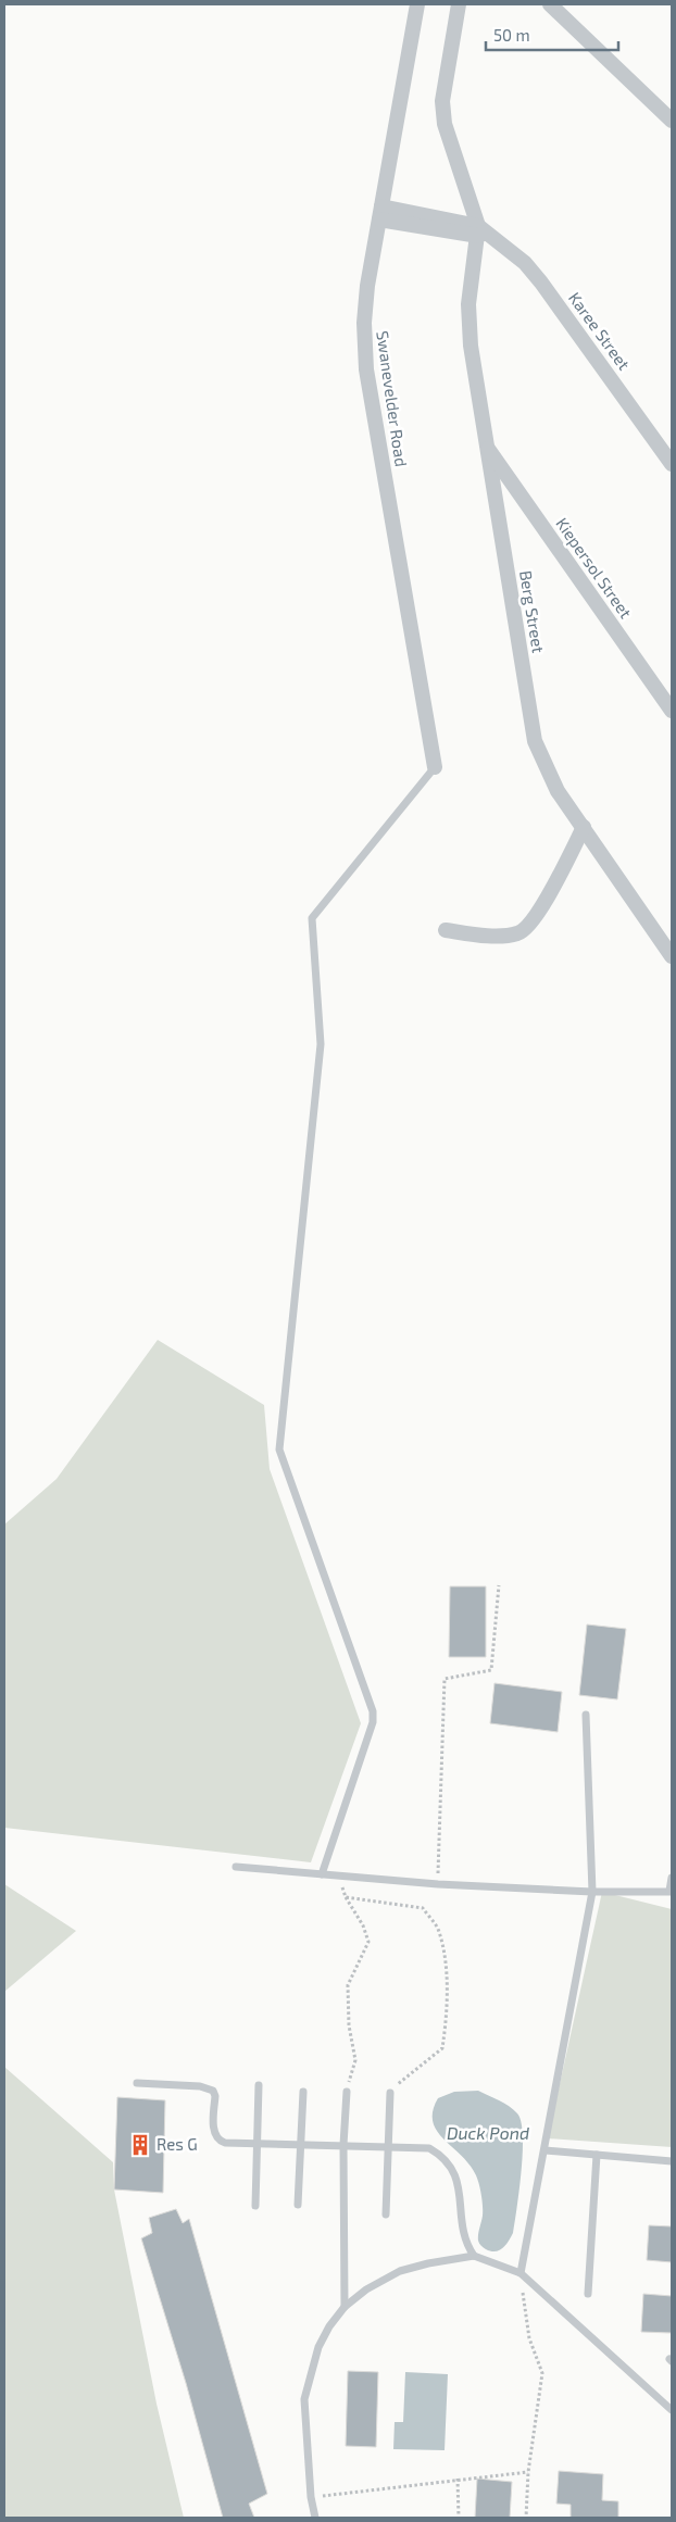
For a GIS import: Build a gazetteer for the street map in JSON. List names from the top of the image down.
{
  "streets": {
    "street": [
      "Karee Street",
      "Swanevelder Road",
      "Kiepersol Street",
      "Berg Street"
    ]
  },
  "crossings": [
    ["Karee Street", "Swanevelder Road"],
    ["Karee Street", "Berg Street"],
    ["Kiepersol Street", "Berg Street"]
  ],
  "water": ["Duck Pond"],
  "places": {
    "building": ["Res G"]
  },
  "scale_bar": "50 m"
}
